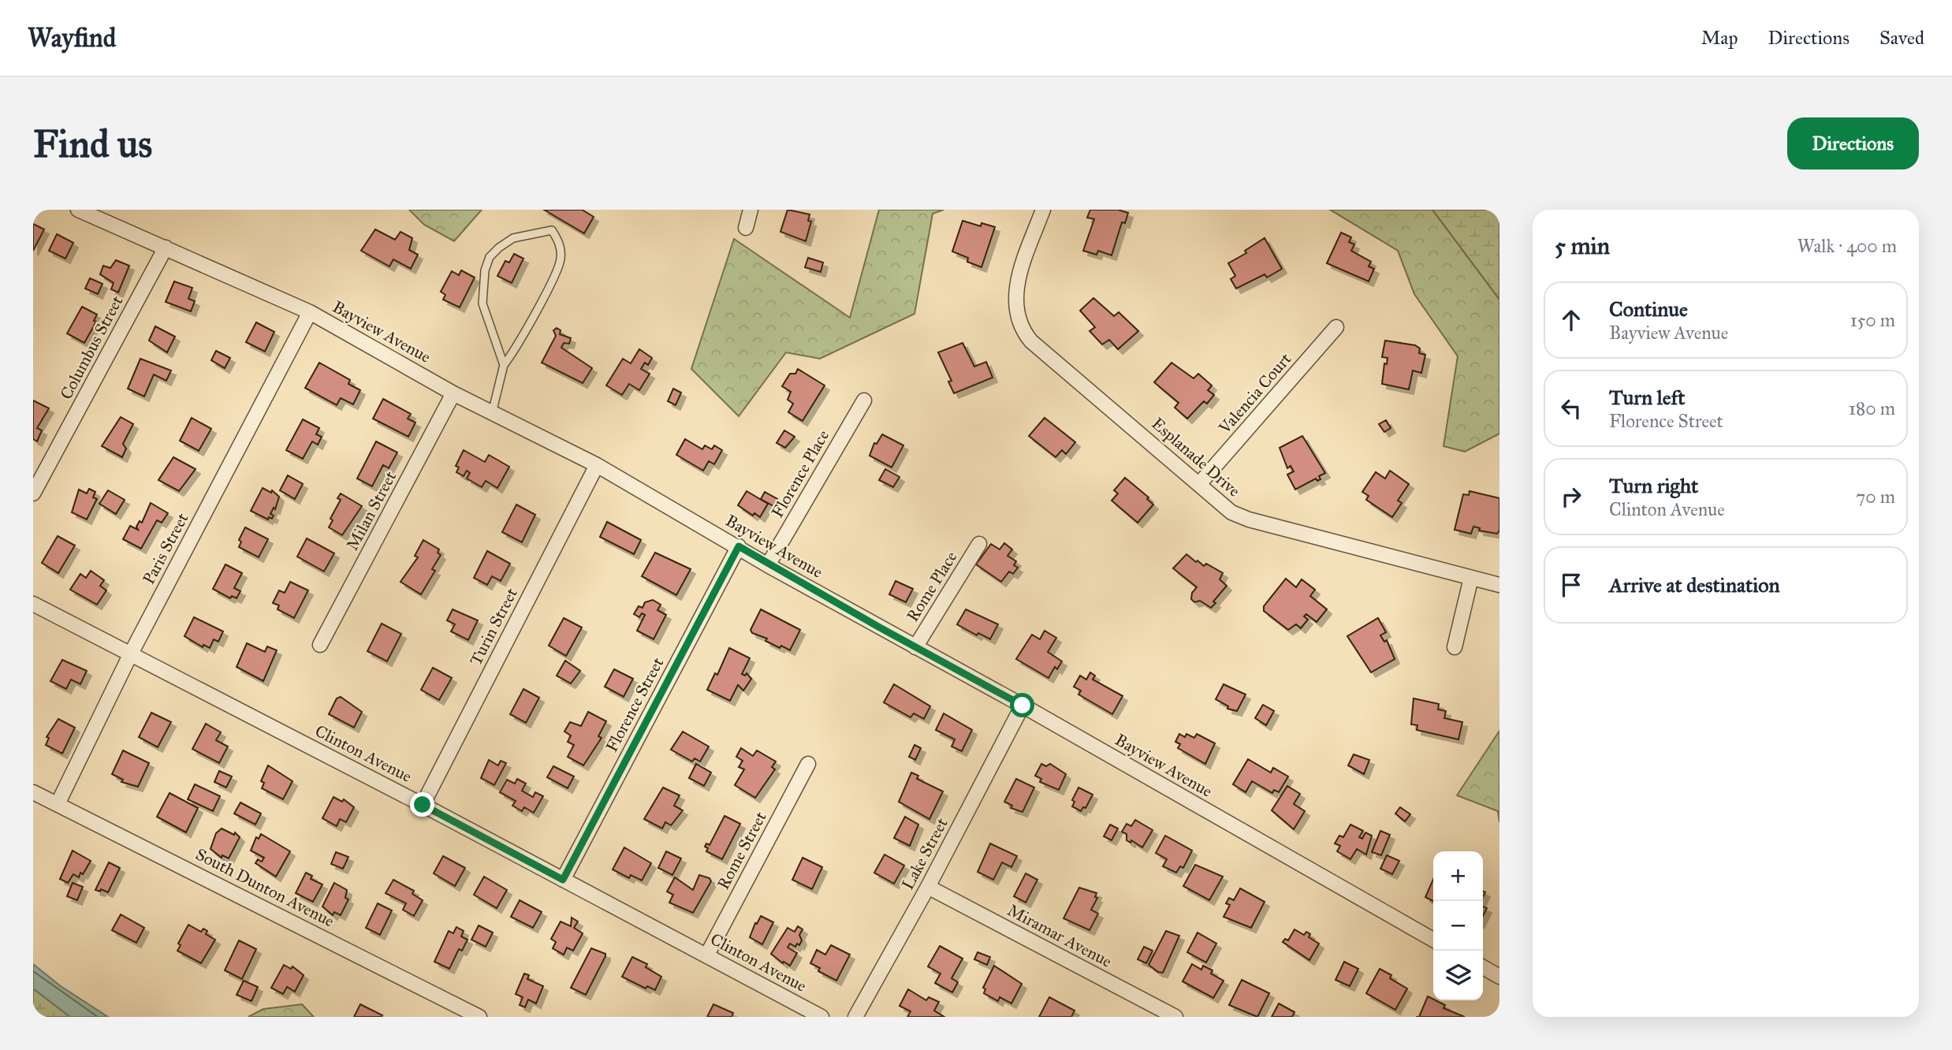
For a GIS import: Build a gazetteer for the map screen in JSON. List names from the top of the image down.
{
  "streets": {
    "street": [
      "Bayview Avenue",
      "Columbus Street",
      "Valencia Court",
      "Esplanade Drive",
      "Florence Place",
      "Milan Street",
      "Paris Street",
      "Rome Place",
      "Turin Street",
      "Florence Street",
      "Clinton Avenue",
      "Rome Street",
      "Lake Street",
      "South Dunton Avenue",
      "Miramar Avenue"
    ]
  },
  "crossings": [
    ["Bayview Avenue", "Columbus Street"],
    ["Bayview Avenue", "Florence Place"],
    ["Bayview Avenue", "Milan Street"],
    ["Bayview Avenue", "Paris Street"],
    ["Bayview Avenue", "Rome Place"],
    ["Bayview Avenue", "Turin Street"],
    ["Bayview Avenue", "Florence Street"],
    ["Bayview Avenue", "Lake Street"],
    ["Valencia Court", "Esplanade Drive"],
    ["Paris Street", "Clinton Avenue"],
    ["Paris Street", "South Dunton Avenue"],
    ["Turin Street", "Clinton Avenue"],
    ["Florence Street", "Clinton Avenue"],
    ["Clinton Avenue", "Rome Street"],
    ["Lake Street", "Miramar Avenue"]
  ],
  "page": {
    "header": "Wayfind",
    "nav": ["Map", "Directions", "Saved"],
    "buttons": "Directions",
    "title": "Find us",
    "heading": ["5 min", "Walk · 400 m"],
    "list": [
      ["Continue", "Bayview Avenue", "150 m"],
      ["Turn left", "Florence Street", "180 m"],
      ["Turn right", "Clinton Avenue", "70 m"],
      "Arrive at destination"
    ],
    "map_buttons": ["+", "−"]
  }
}
